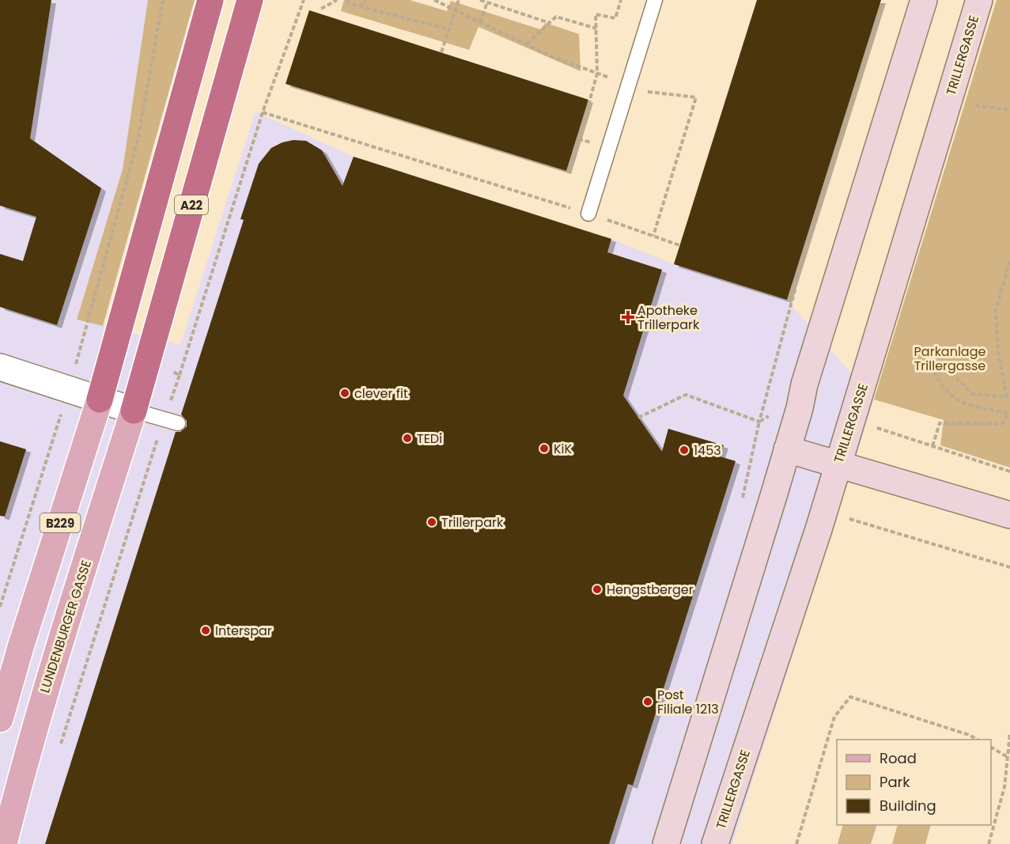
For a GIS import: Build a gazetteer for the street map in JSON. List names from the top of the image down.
{
  "streets": {
    "highway": ["A22"],
    "main road": ["B229", "LUNDENBURGER GASSE"],
    "street": ["TRILLERGASSE"]
  },
  "crossings": [
    ["A22", "B229"],
    ["A22", "LUNDENBURGER GASSE"]
  ],
  "parks": ["Parkanlage Trillergasse"],
  "places": {
    "health": ["Apotheke Trillerpark"],
    "other": [
      "clever fit",
      "TEDi",
      "KiK",
      "1453",
      "Trillerpark",
      "Hengstberger",
      "Interspar",
      "Post Filiale 1213"
    ]
  },
  "legend": ["Road", "Park", "Building"]
}
